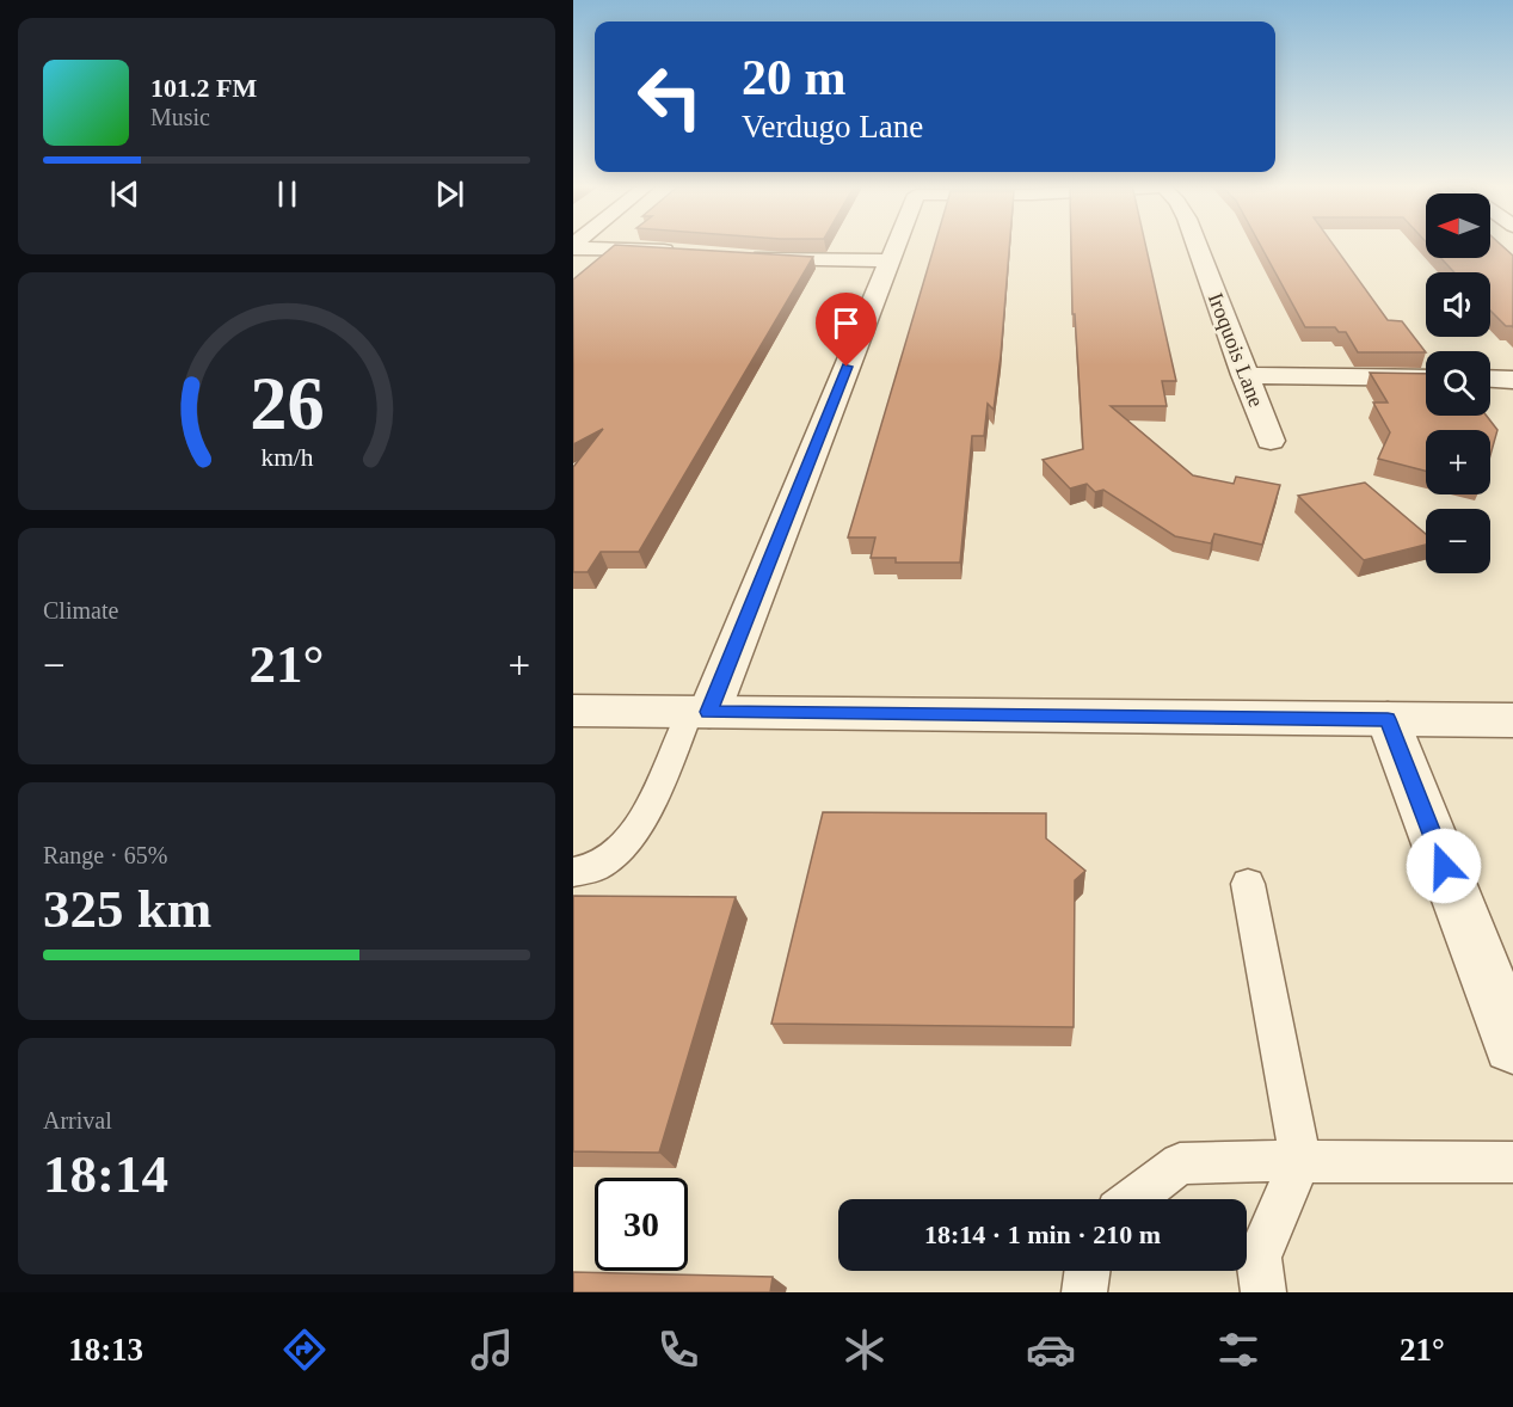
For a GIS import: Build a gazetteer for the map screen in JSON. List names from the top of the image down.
{
  "streets": {
    "street": ["Iroquois Lane"]
  },
  "north": "left",
  "page": {
    "turn": ["20 m", "Verdugo Lane"],
    "song": ["101.2 FM", "Music"],
    "map_buttons": ["+", "−"],
    "tile": [
      "Climate",
      ["Range · 65%", "325 km"],
      ["Arrival", "18:14"]
    ],
    "heat": ["−", "21°", "+"],
    "limit": "30",
    "trip": "18:14 · 1 min · 210 m",
    "tabs": ["18:13", "21°"],
    "gauge": ["26", "km/h"]
  }
}
